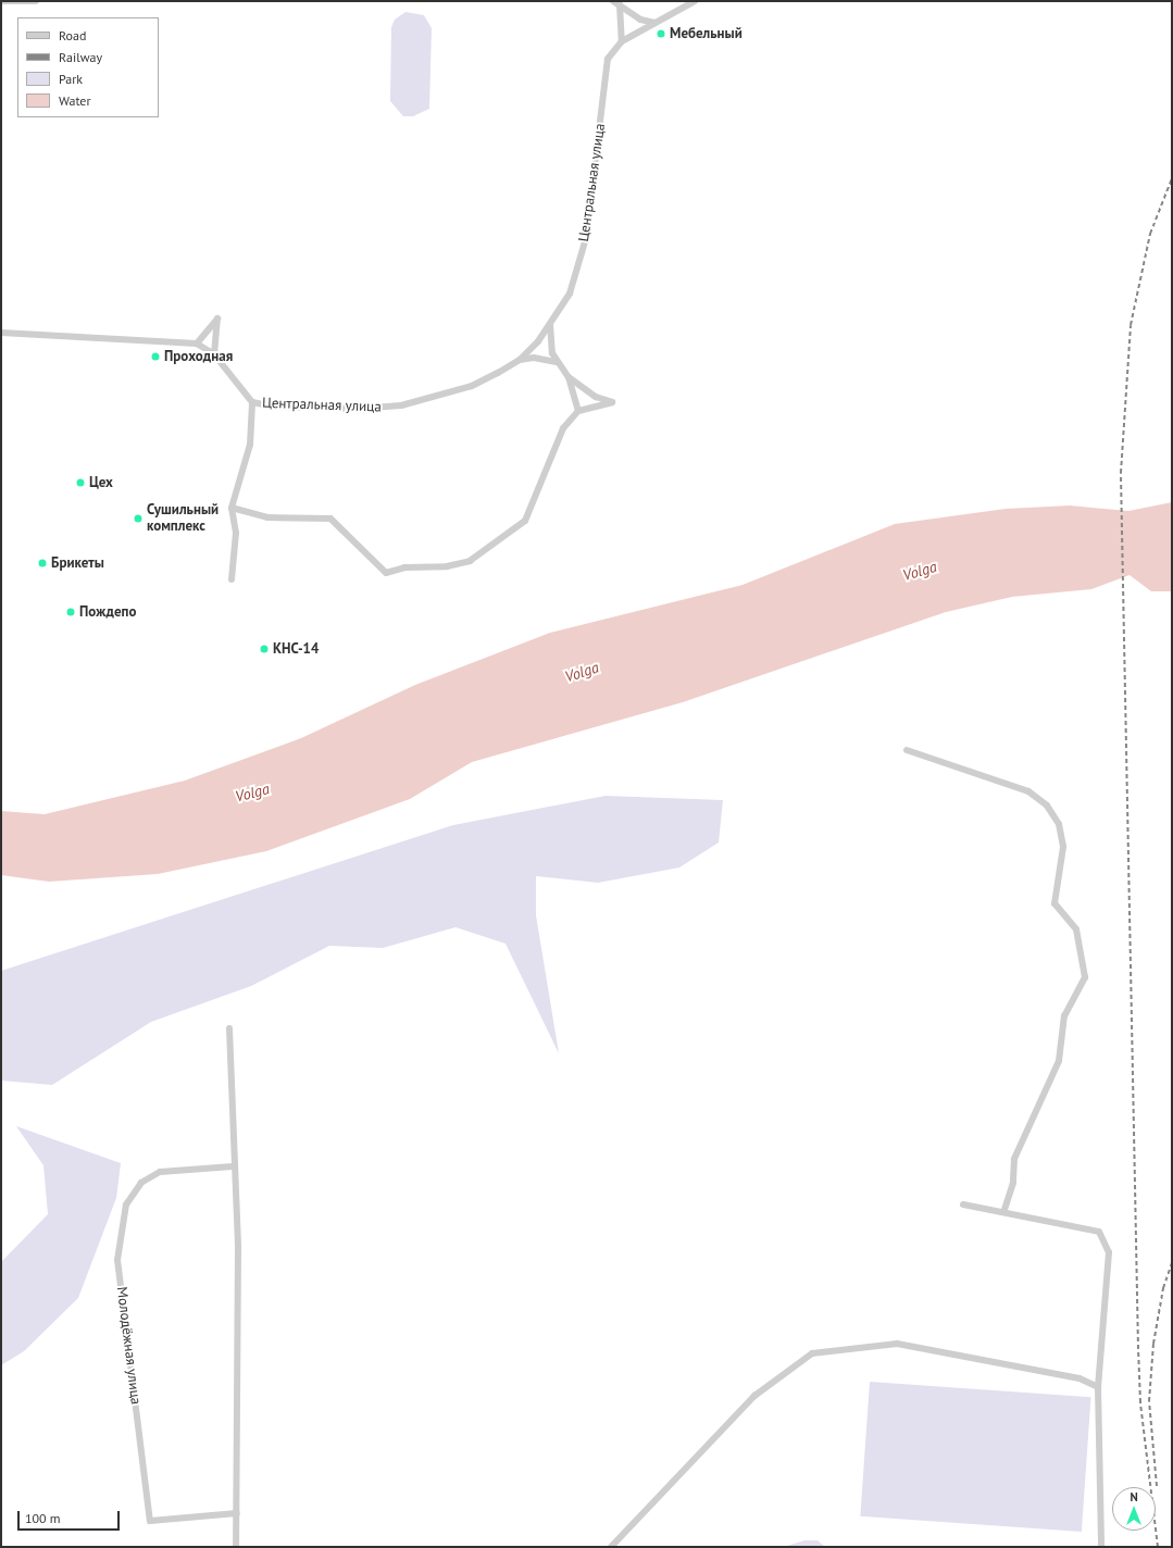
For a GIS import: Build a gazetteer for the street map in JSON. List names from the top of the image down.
{
  "streets": {
    "street": ["Центральная улица", "Молодёжная улица"]
  },
  "water": ["Volga"],
  "places": [
    "Мебельный",
    "Проходная",
    "Цех",
    "Сушильный комплекс",
    "Брикеты",
    "Пождепо",
    "КНС-14"
  ],
  "legend": [
    "Road",
    "Railway",
    "Park",
    "Water"
  ],
  "scale_bar": "100 m",
  "north": "top"
}
